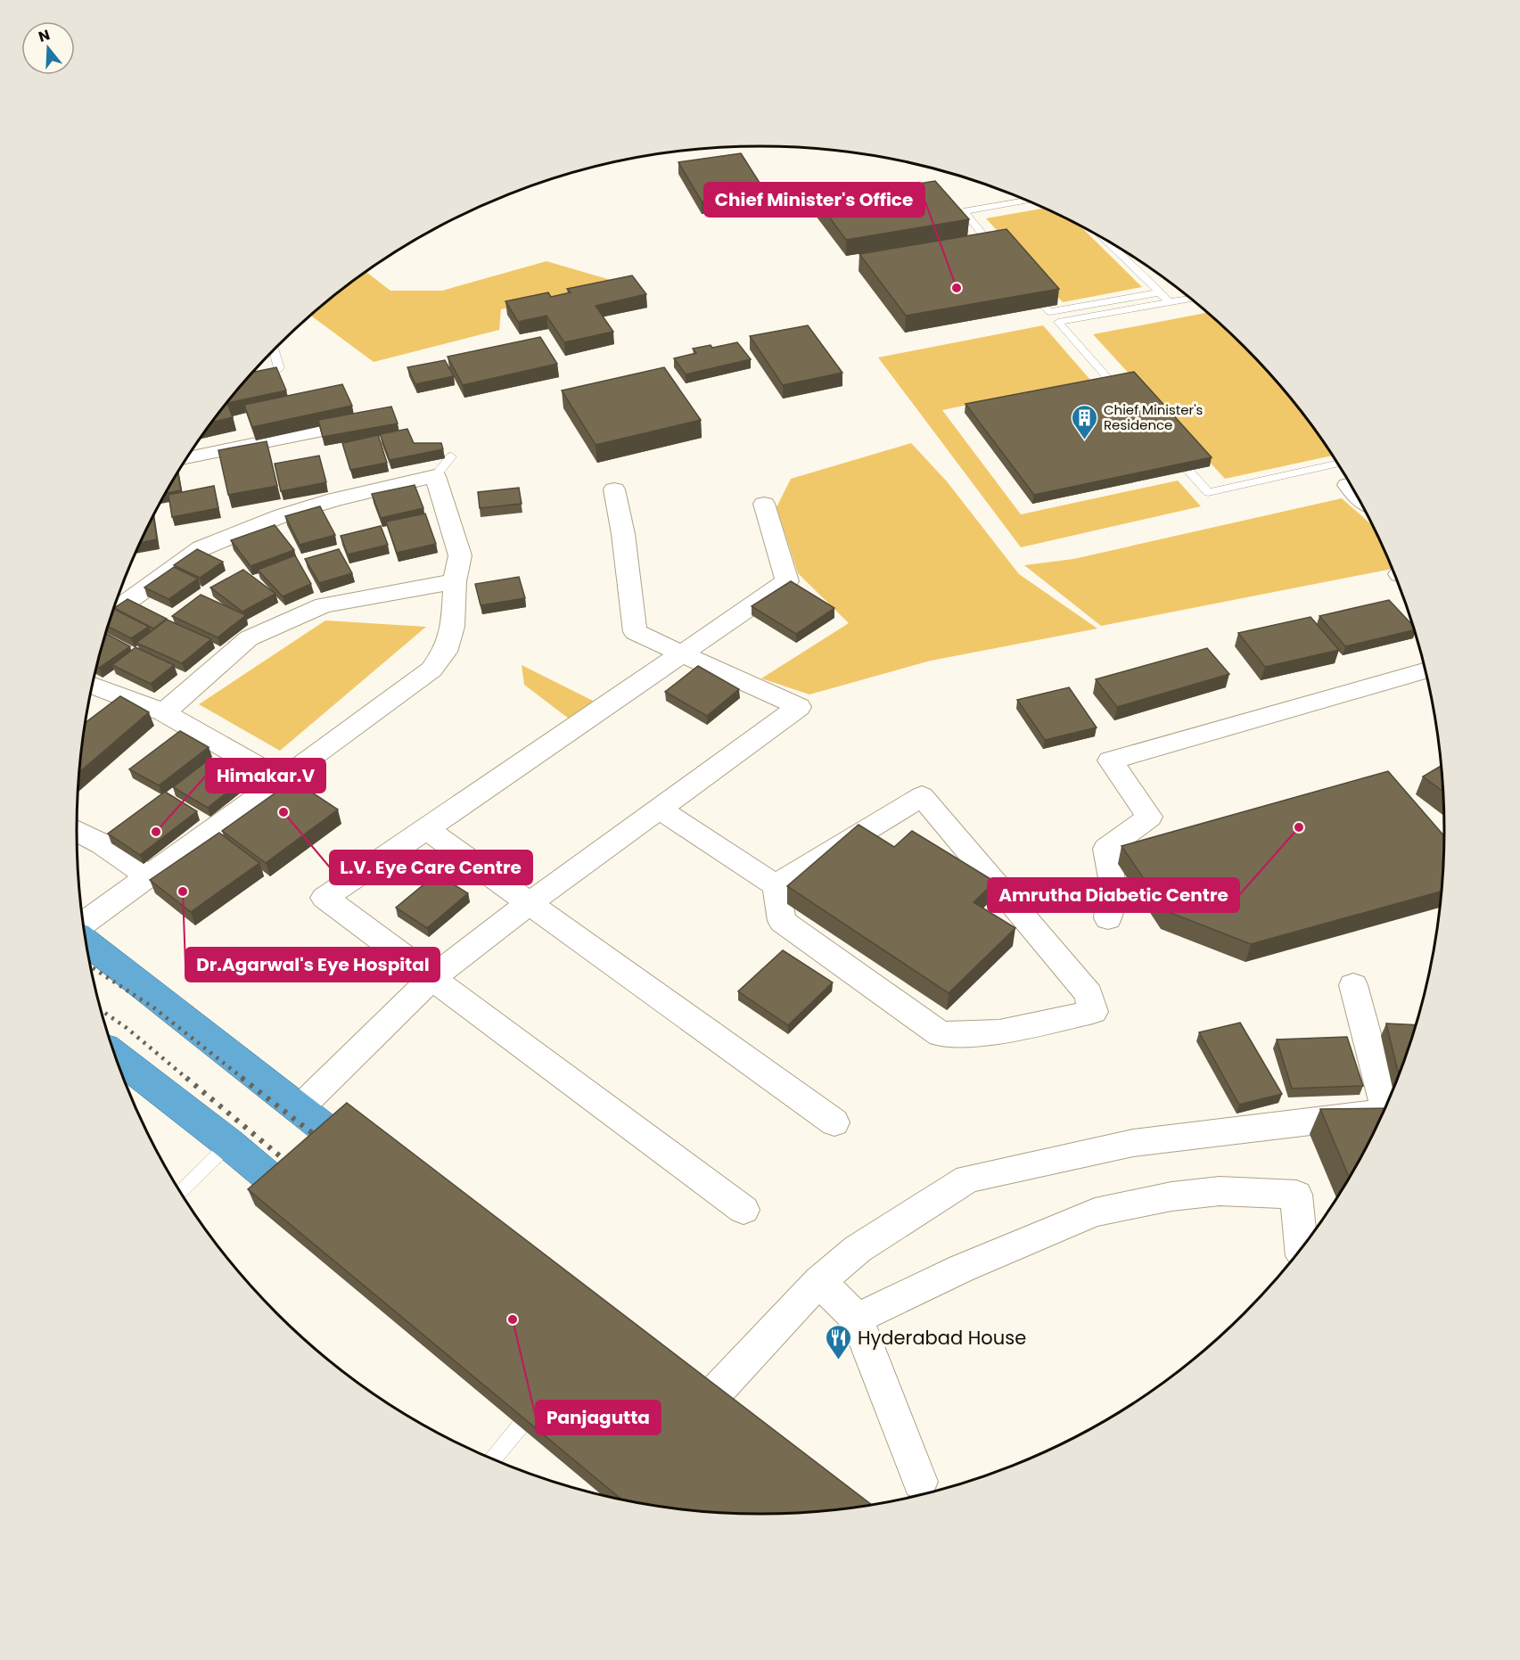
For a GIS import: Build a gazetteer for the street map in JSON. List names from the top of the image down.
{
  "places": {
    "other": [
      "Chief Minister's Office",
      "L.V. Eye Care Centre",
      "Amrutha Diabetic Centre",
      "Himakar.V",
      "Dr.Agarwal's Eye Hospital",
      "Panjagutta"
    ],
    "building": ["Chief Minister's Residence"],
    "restaurant": ["Hyderabad House"]
  },
  "north": "top"
}
